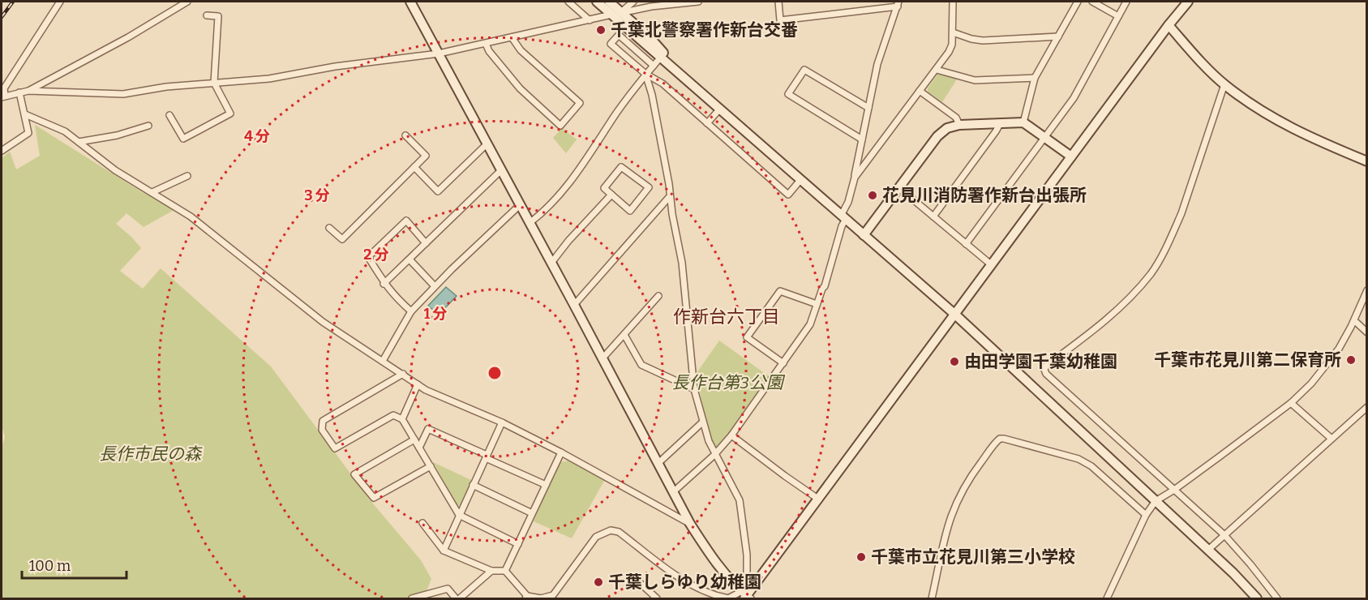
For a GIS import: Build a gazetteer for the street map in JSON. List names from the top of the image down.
{
  "districts": ["作新台六丁目"],
  "parks": ["長作台第3公園", "長作市民の森"],
  "places": [
    "千葉北警察署作新台交番",
    "花見川消防署作新台出張所",
    "千葉市花見川第二保育所",
    "由田学園千葉幼稚園",
    "千葉市立花見川第三小学校",
    "千葉しらゆり幼稚園"
  ],
  "scale_bar": "100 m",
  "rings": [
    "4 分",
    "3 分",
    "2 分",
    "1 分"
  ]
}
